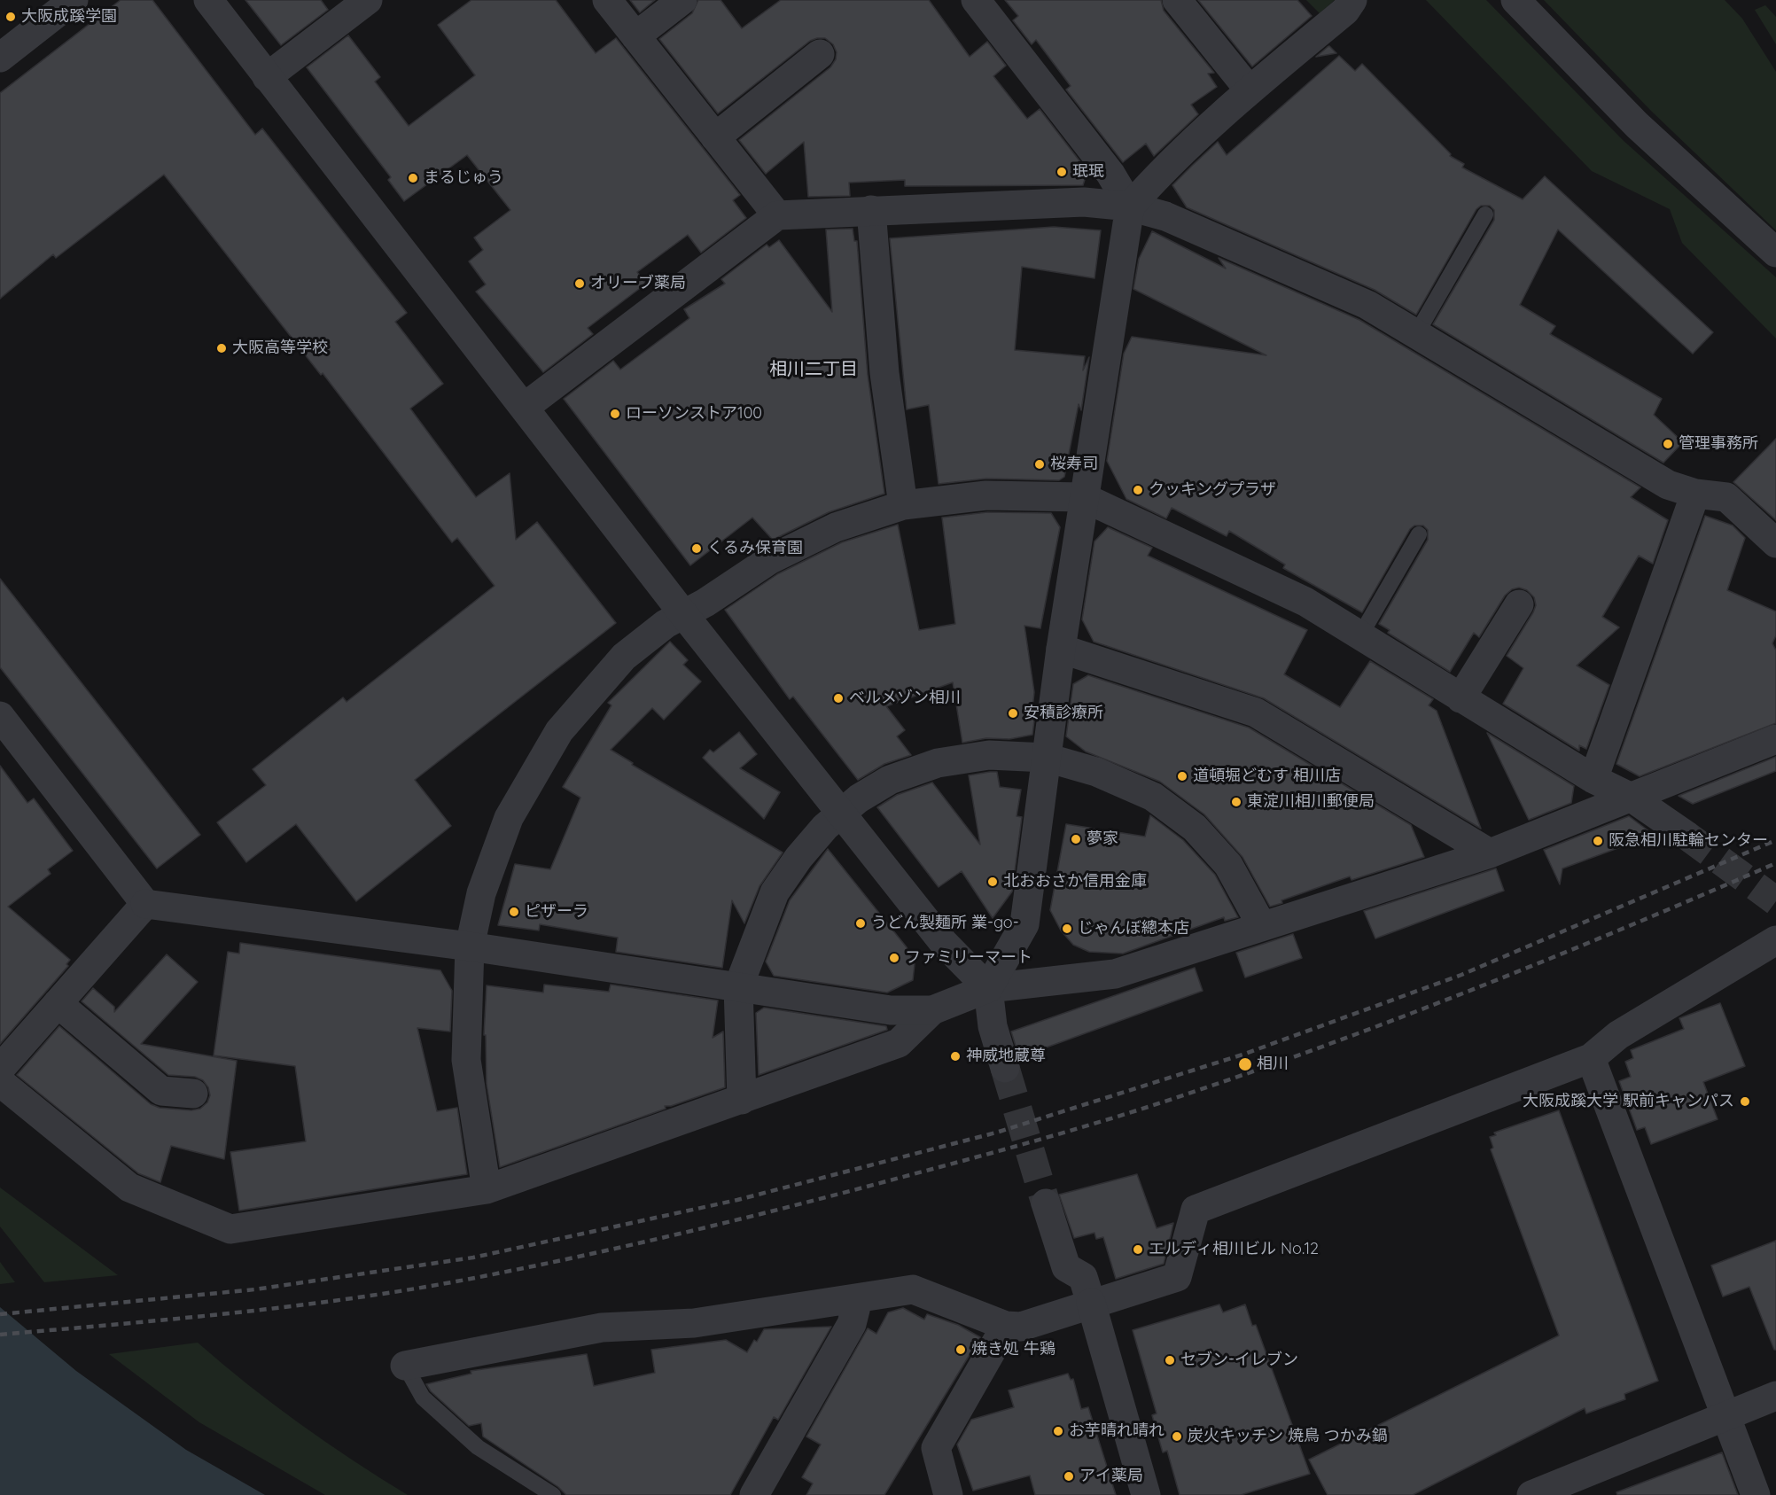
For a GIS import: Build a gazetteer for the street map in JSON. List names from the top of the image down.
{
  "districts": ["相川二丁目"],
  "places": [
    "大阪成蹊学園",
    "珉珉",
    "まるじゅう",
    "オリーブ薬局",
    "大阪高等学校",
    "ローソンストア100",
    "管理事務所",
    "桜寿司",
    "クッキングプラザ",
    "くるみ保育園",
    "ベルメゾン相川",
    "安積診療所",
    "道頓堀どむす 相川店",
    "東淀川相川郵便局",
    "夢家",
    "阪急相川駐輪センター",
    "北おおさか信用金庫",
    "ピザーラ",
    "うどん製麺所 業-go-",
    "じゃんぼ總本店",
    "ファミリーマート",
    "神威地蔵尊",
    "相川",
    "大阪成蹊大学 駅前キャンパス",
    "エルディ相川ビル No.12",
    "焼き処 牛鶏",
    "セブン-イレブン",
    "お芋晴れ晴れ",
    "炭火キッチン 焼鳥 つかみ鍋",
    "アイ薬局"
  ]
}
